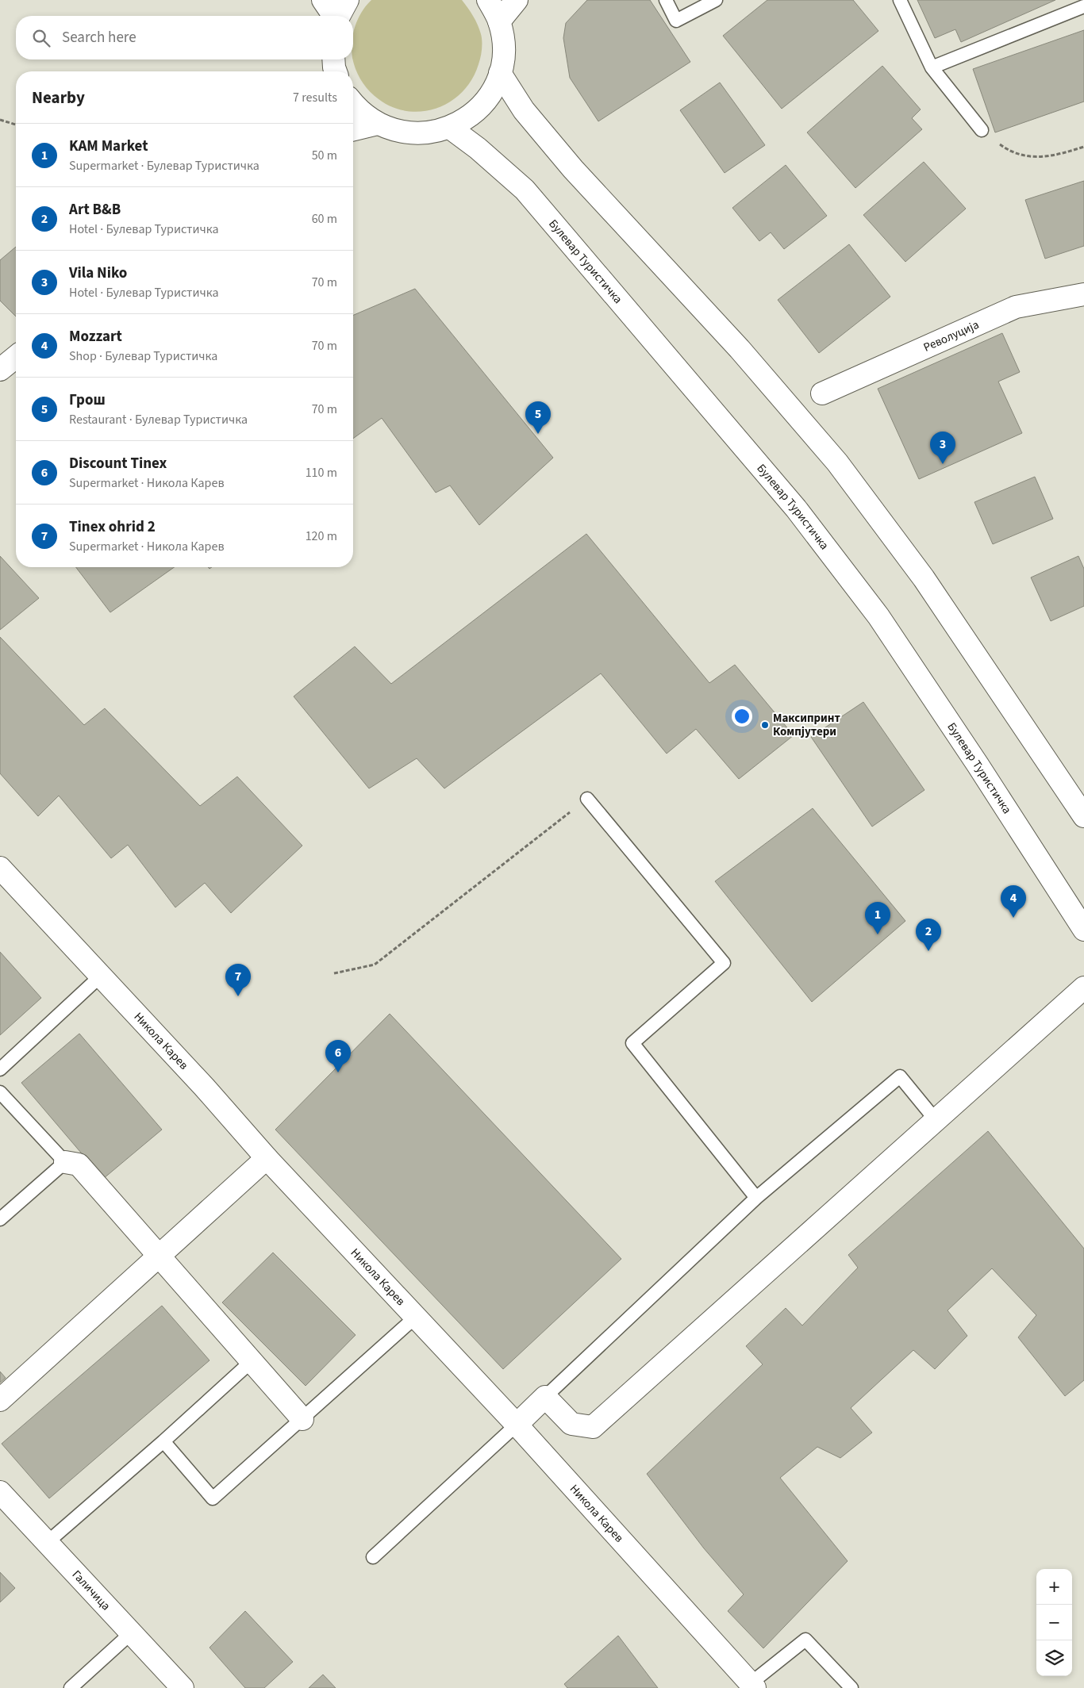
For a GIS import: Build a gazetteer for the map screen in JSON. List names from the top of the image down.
{
  "streets": {
    "street": [
      "Булевар Туристичка",
      "Револуција",
      "Никола Карев",
      "Галичица"
    ]
  },
  "places": ["Максипринт Компјутери"],
  "page": {
    "search": "Search here",
    "heading": ["Nearby", "7 results"],
    "list": [
      {
        "mark": "1",
        "name": "KAM Market",
        "note": "Supermarket · Булевар Туристичка",
        "value": "50 m"
      },
      {
        "mark": "2",
        "name": "Art B&B",
        "note": "Hotel · Булевар Туристичка",
        "value": "60 m"
      },
      {
        "mark": "3",
        "name": "Vila Niko",
        "note": "Hotel · Булевар Туристичка",
        "value": "70 m"
      },
      {
        "mark": "4",
        "name": "Mozzart",
        "note": "Shop · Булевар Туристичка",
        "value": "70 m"
      },
      {
        "mark": "5",
        "name": "Грош",
        "note": "Restaurant · Булевар Туристичка",
        "value": "70 m"
      },
      {
        "mark": "6",
        "name": "Discount Tinex",
        "note": "Supermarket · Никола Карев",
        "value": "110 m"
      },
      {
        "mark": "7",
        "name": "Tinex ohrid 2",
        "note": "Supermarket · Никола Карев",
        "value": "120 m"
      }
    ],
    "pins": [
      "5",
      "3",
      "4",
      "1",
      "2",
      "7",
      "6"
    ],
    "map_buttons": ["+", "−"]
  }
}
